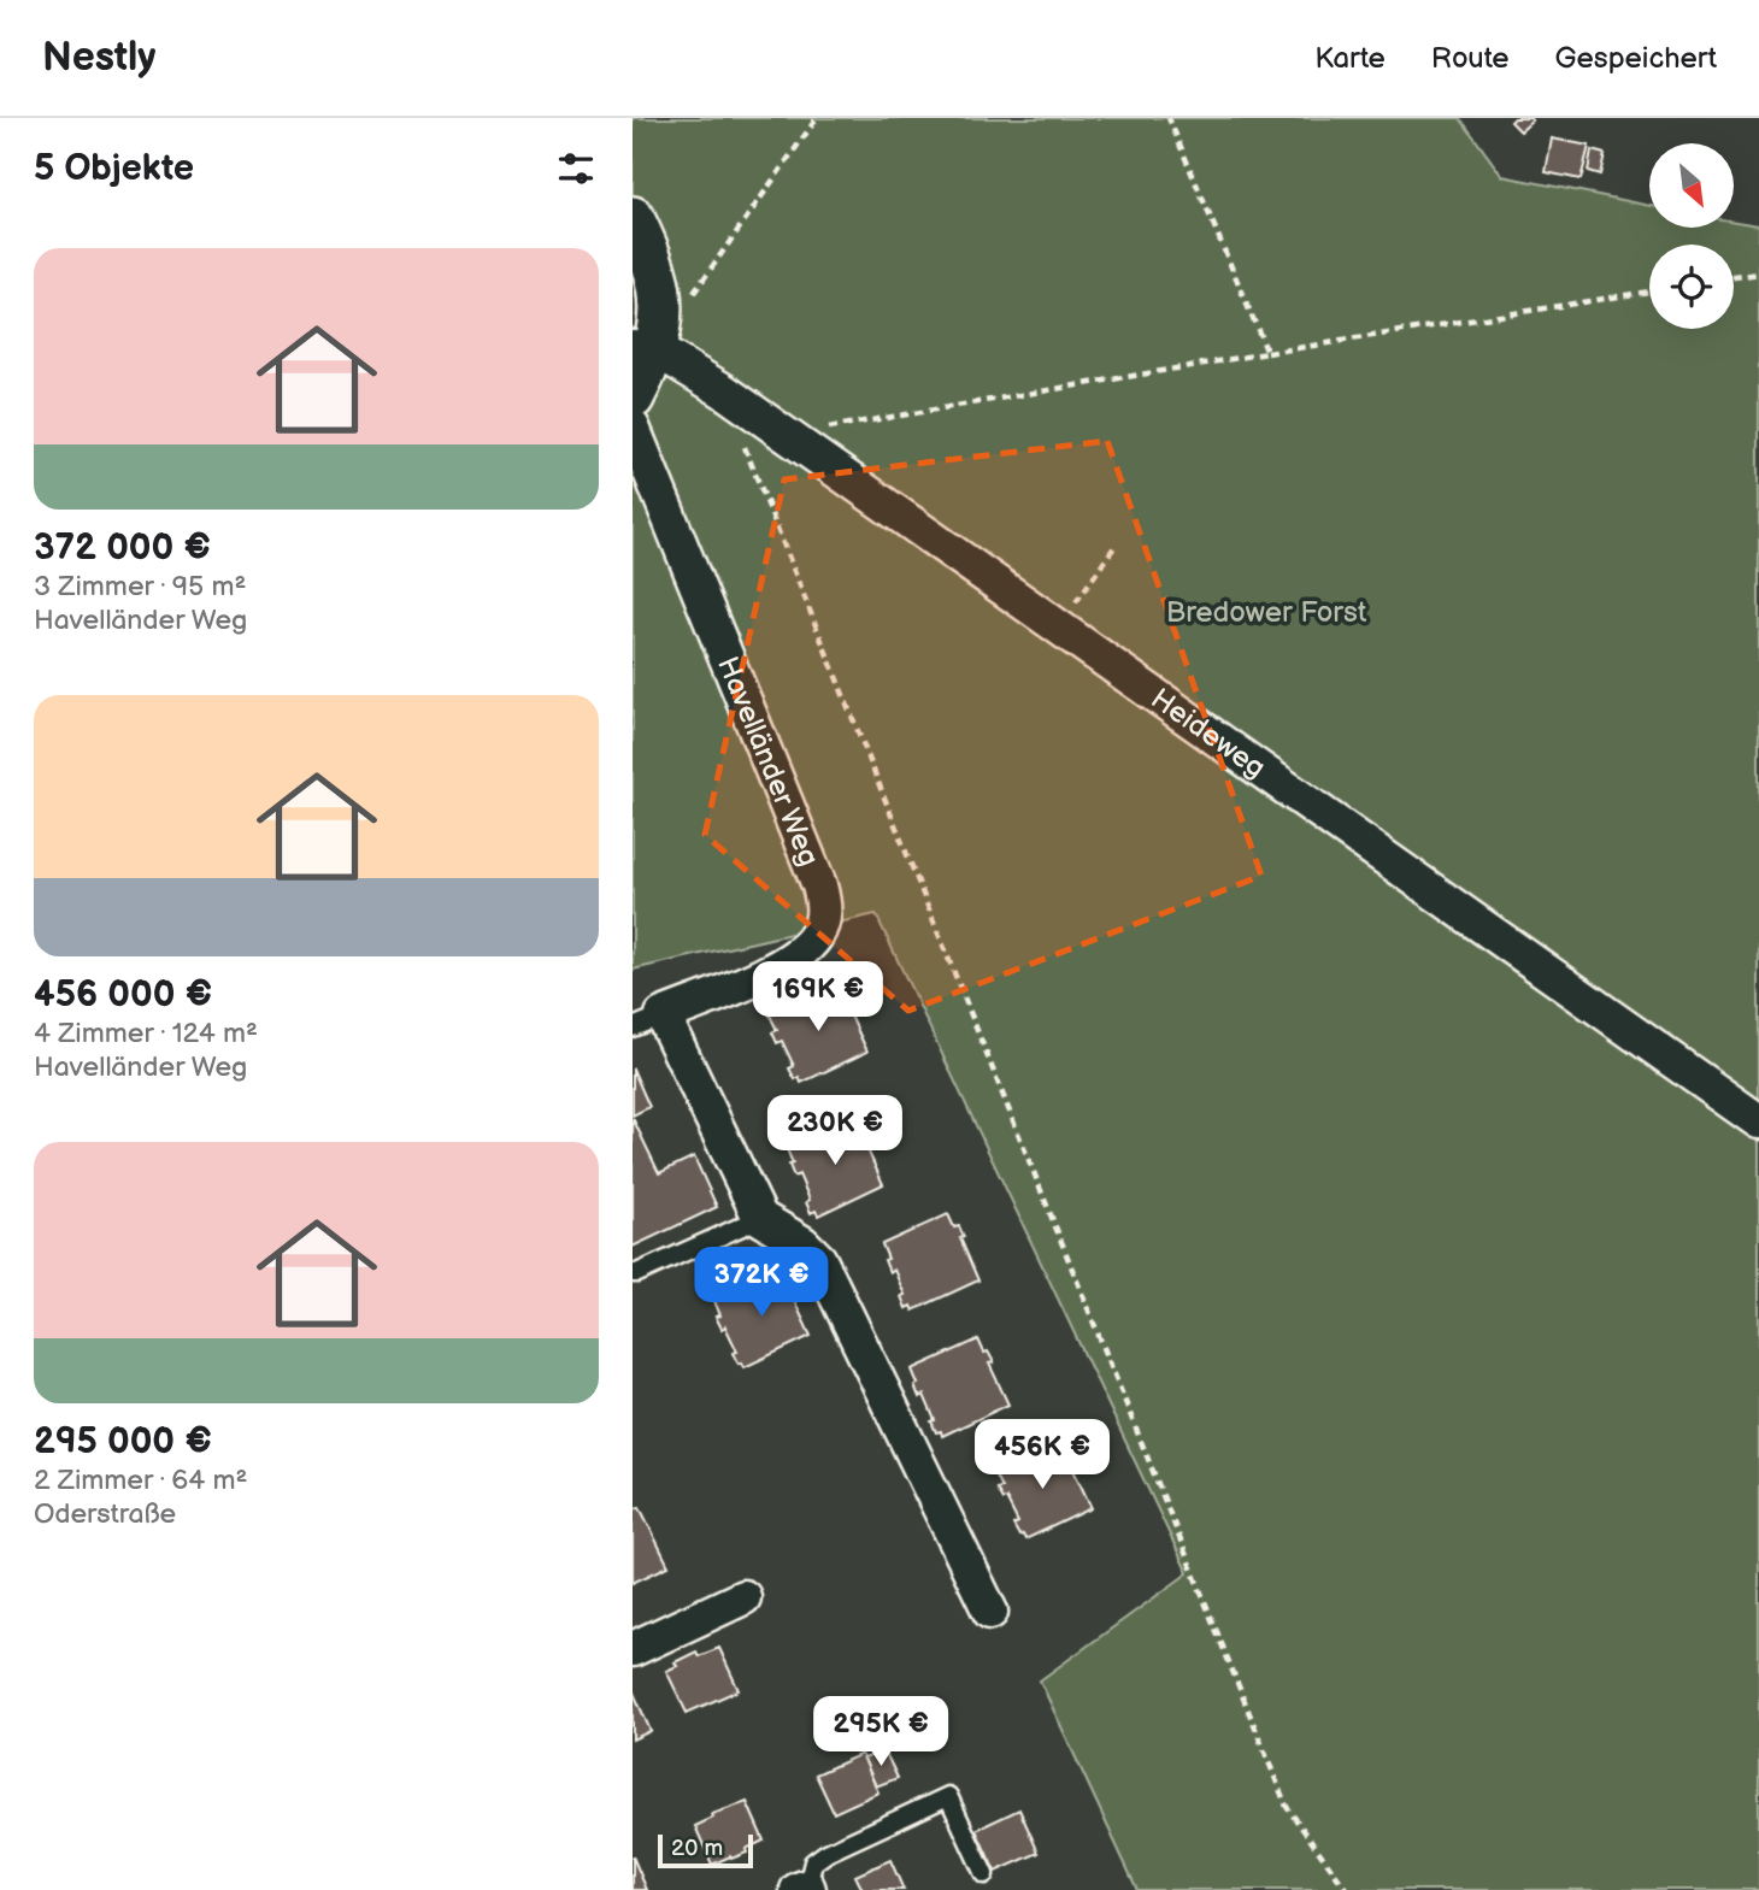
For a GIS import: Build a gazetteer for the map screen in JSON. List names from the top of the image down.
{
  "streets": {
    "street": ["Heideweg", "Havelländer Weg"]
  },
  "parks": ["Bredower Forst"],
  "scale_bar": "20 m",
  "north": "bottom right",
  "page": {
    "header": "Nestly",
    "nav": ["Karte", "Route", "Gespeichert"],
    "heading": "5 Objekte",
    "list": [
      {
        "name": "372 000 €",
        "note": "3 Zimmer · 95 m² · Havelländer Weg"
      },
      {
        "name": "456 000 €",
        "note": "4 Zimmer · 124 m² · Havelländer Weg"
      },
      {
        "name": "295 000 €",
        "note": "2 Zimmer · 64 m² · Oderstraße"
      }
    ],
    "price": [
      "169K €",
      "230K €",
      "372K €",
      "456K €",
      "295K €"
    ],
    "scale": "20 m"
  }
}
